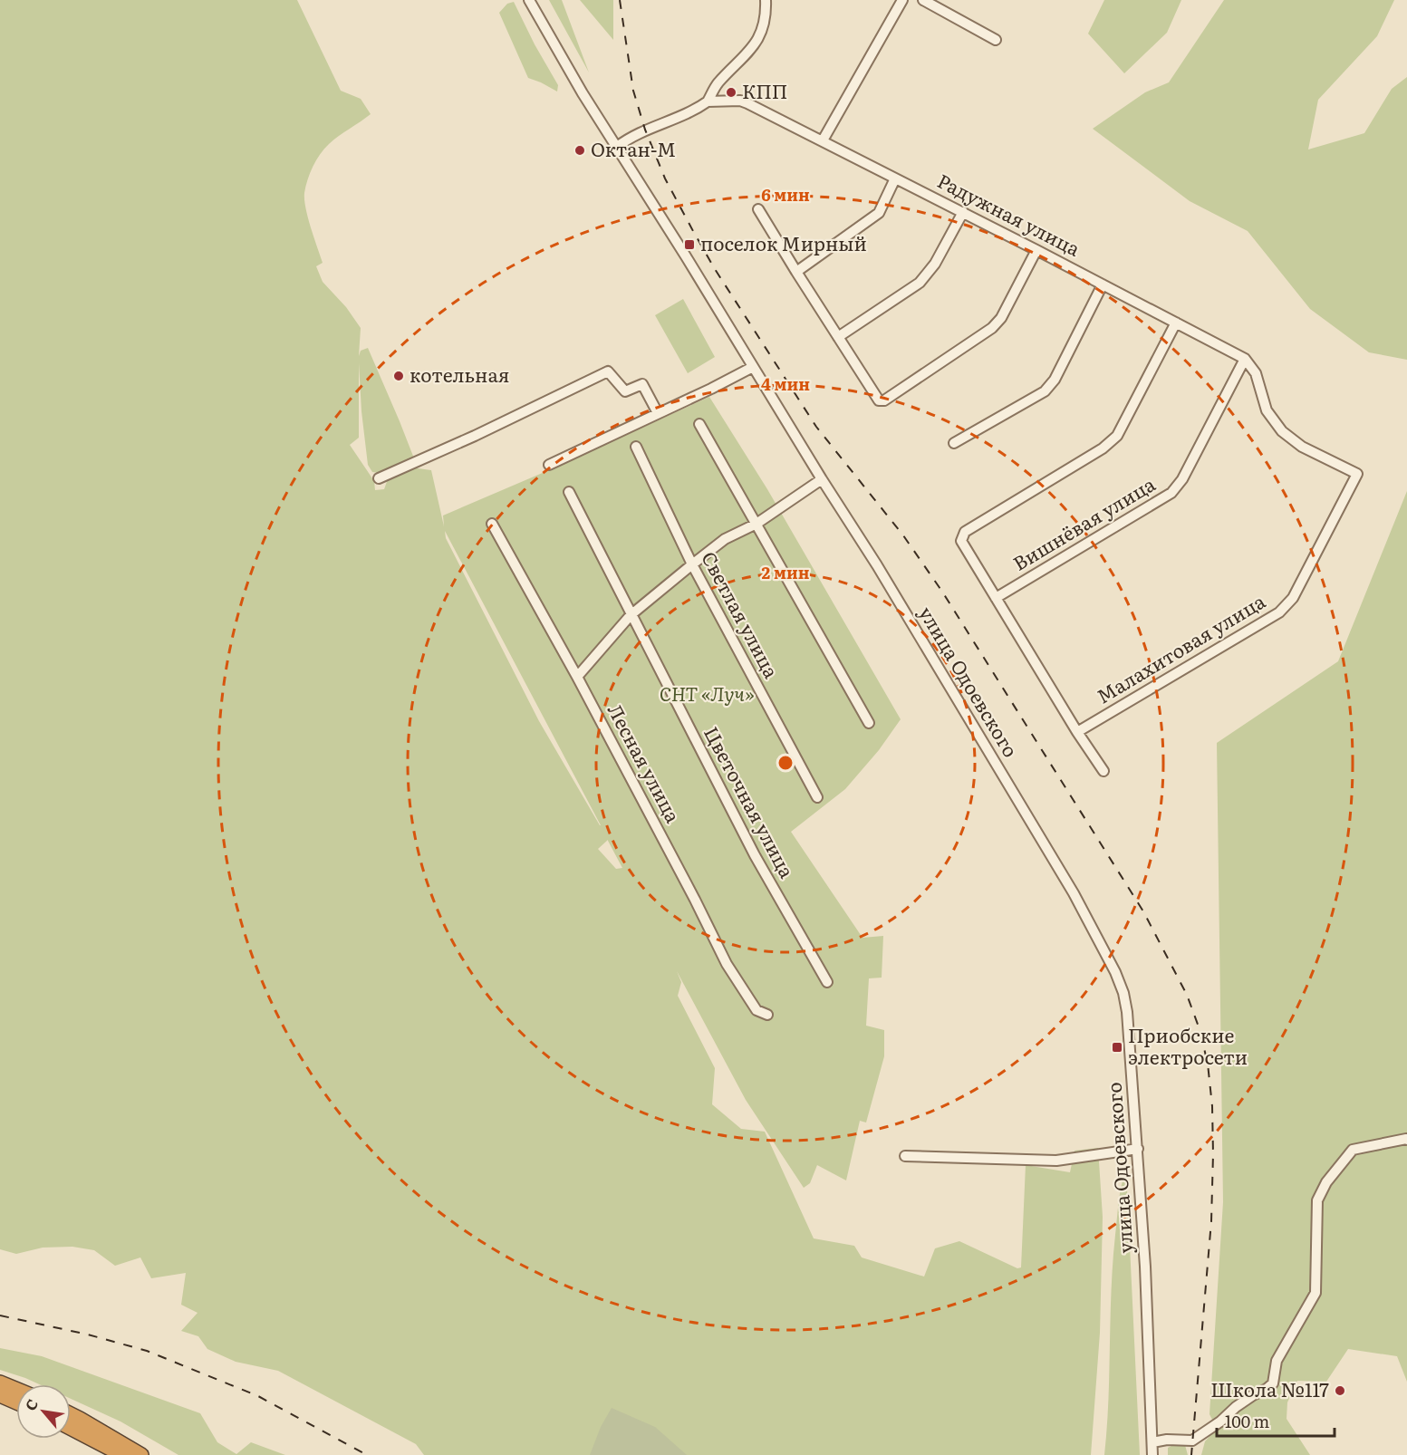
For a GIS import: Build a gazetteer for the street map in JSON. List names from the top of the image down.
{
  "streets": {
    "street": [
      "Радужная улица",
      "Вишнёвая улица",
      "Светлая улица",
      "Малахитовая улица",
      "улица Одоевского",
      "Лесная улица",
      "Цветочная улица"
    ]
  },
  "crossings": [
    ["Радужная улица", "Вишнёвая улица"],
    ["Радужная улица", "Малахитовая улица"],
    ["Вишнёвая улица", "Малахитовая улица"]
  ],
  "parks": ["СНТ «Луч»"],
  "places": {
    "other": [
      "КПП",
      "Октан-М",
      "котельная",
      "Школа №117"
    ],
    "transit": ["поселок Мирный", "Приобские электросети"]
  },
  "scale_bar": "100 m",
  "north": "top left",
  "rings": ["6 мин", "4 мин", "2 мин"]
}
